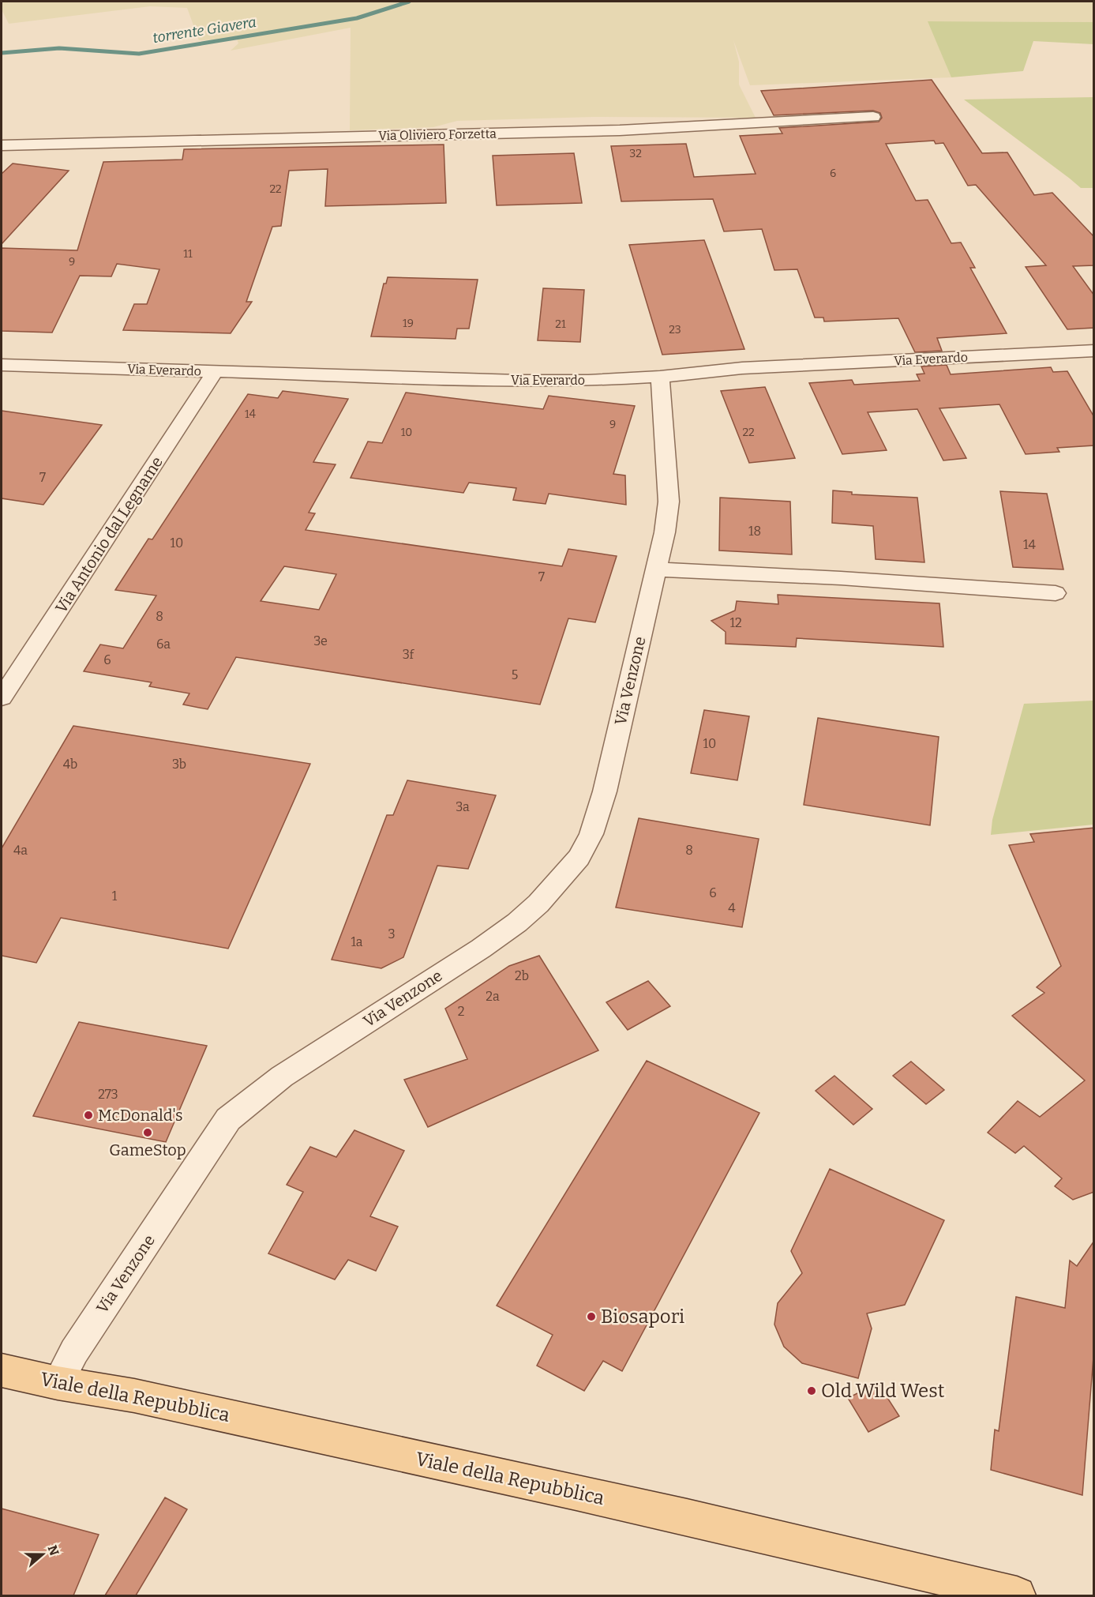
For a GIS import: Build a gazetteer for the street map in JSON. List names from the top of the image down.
{
  "streets": {
    "main road": ["Viale della Repubblica"],
    "street": [
      "Via Oliviero Forzetta",
      "Via Everardo",
      "Via Antonio dal Legname",
      "Via Venzone"
    ]
  },
  "crossings": [
    ["Via Everardo", "Via Antonio dal Legname"],
    ["Via Everardo", "Via Venzone"],
    ["Via Venzone", "Viale della Repubblica"]
  ],
  "water": ["torrente Giavera"],
  "places": [
    "McDonald's",
    "GameStop",
    "Biosapori",
    "Old Wild West"
  ],
  "house_numbers": [
    "32",
    "6",
    "22",
    "11",
    "9",
    "19",
    "21",
    "23",
    "14",
    "9",
    "10",
    "22",
    "7",
    "18",
    "10",
    "14",
    "7",
    "8",
    "12",
    "3e",
    "6a",
    "3f",
    "6",
    "5",
    "10",
    "4b",
    "3b",
    "3a",
    "4a",
    "8",
    "6",
    "1",
    "4",
    "3",
    "1a",
    "2b",
    "2a",
    "2",
    "273"
  ],
  "north": "right"
}
